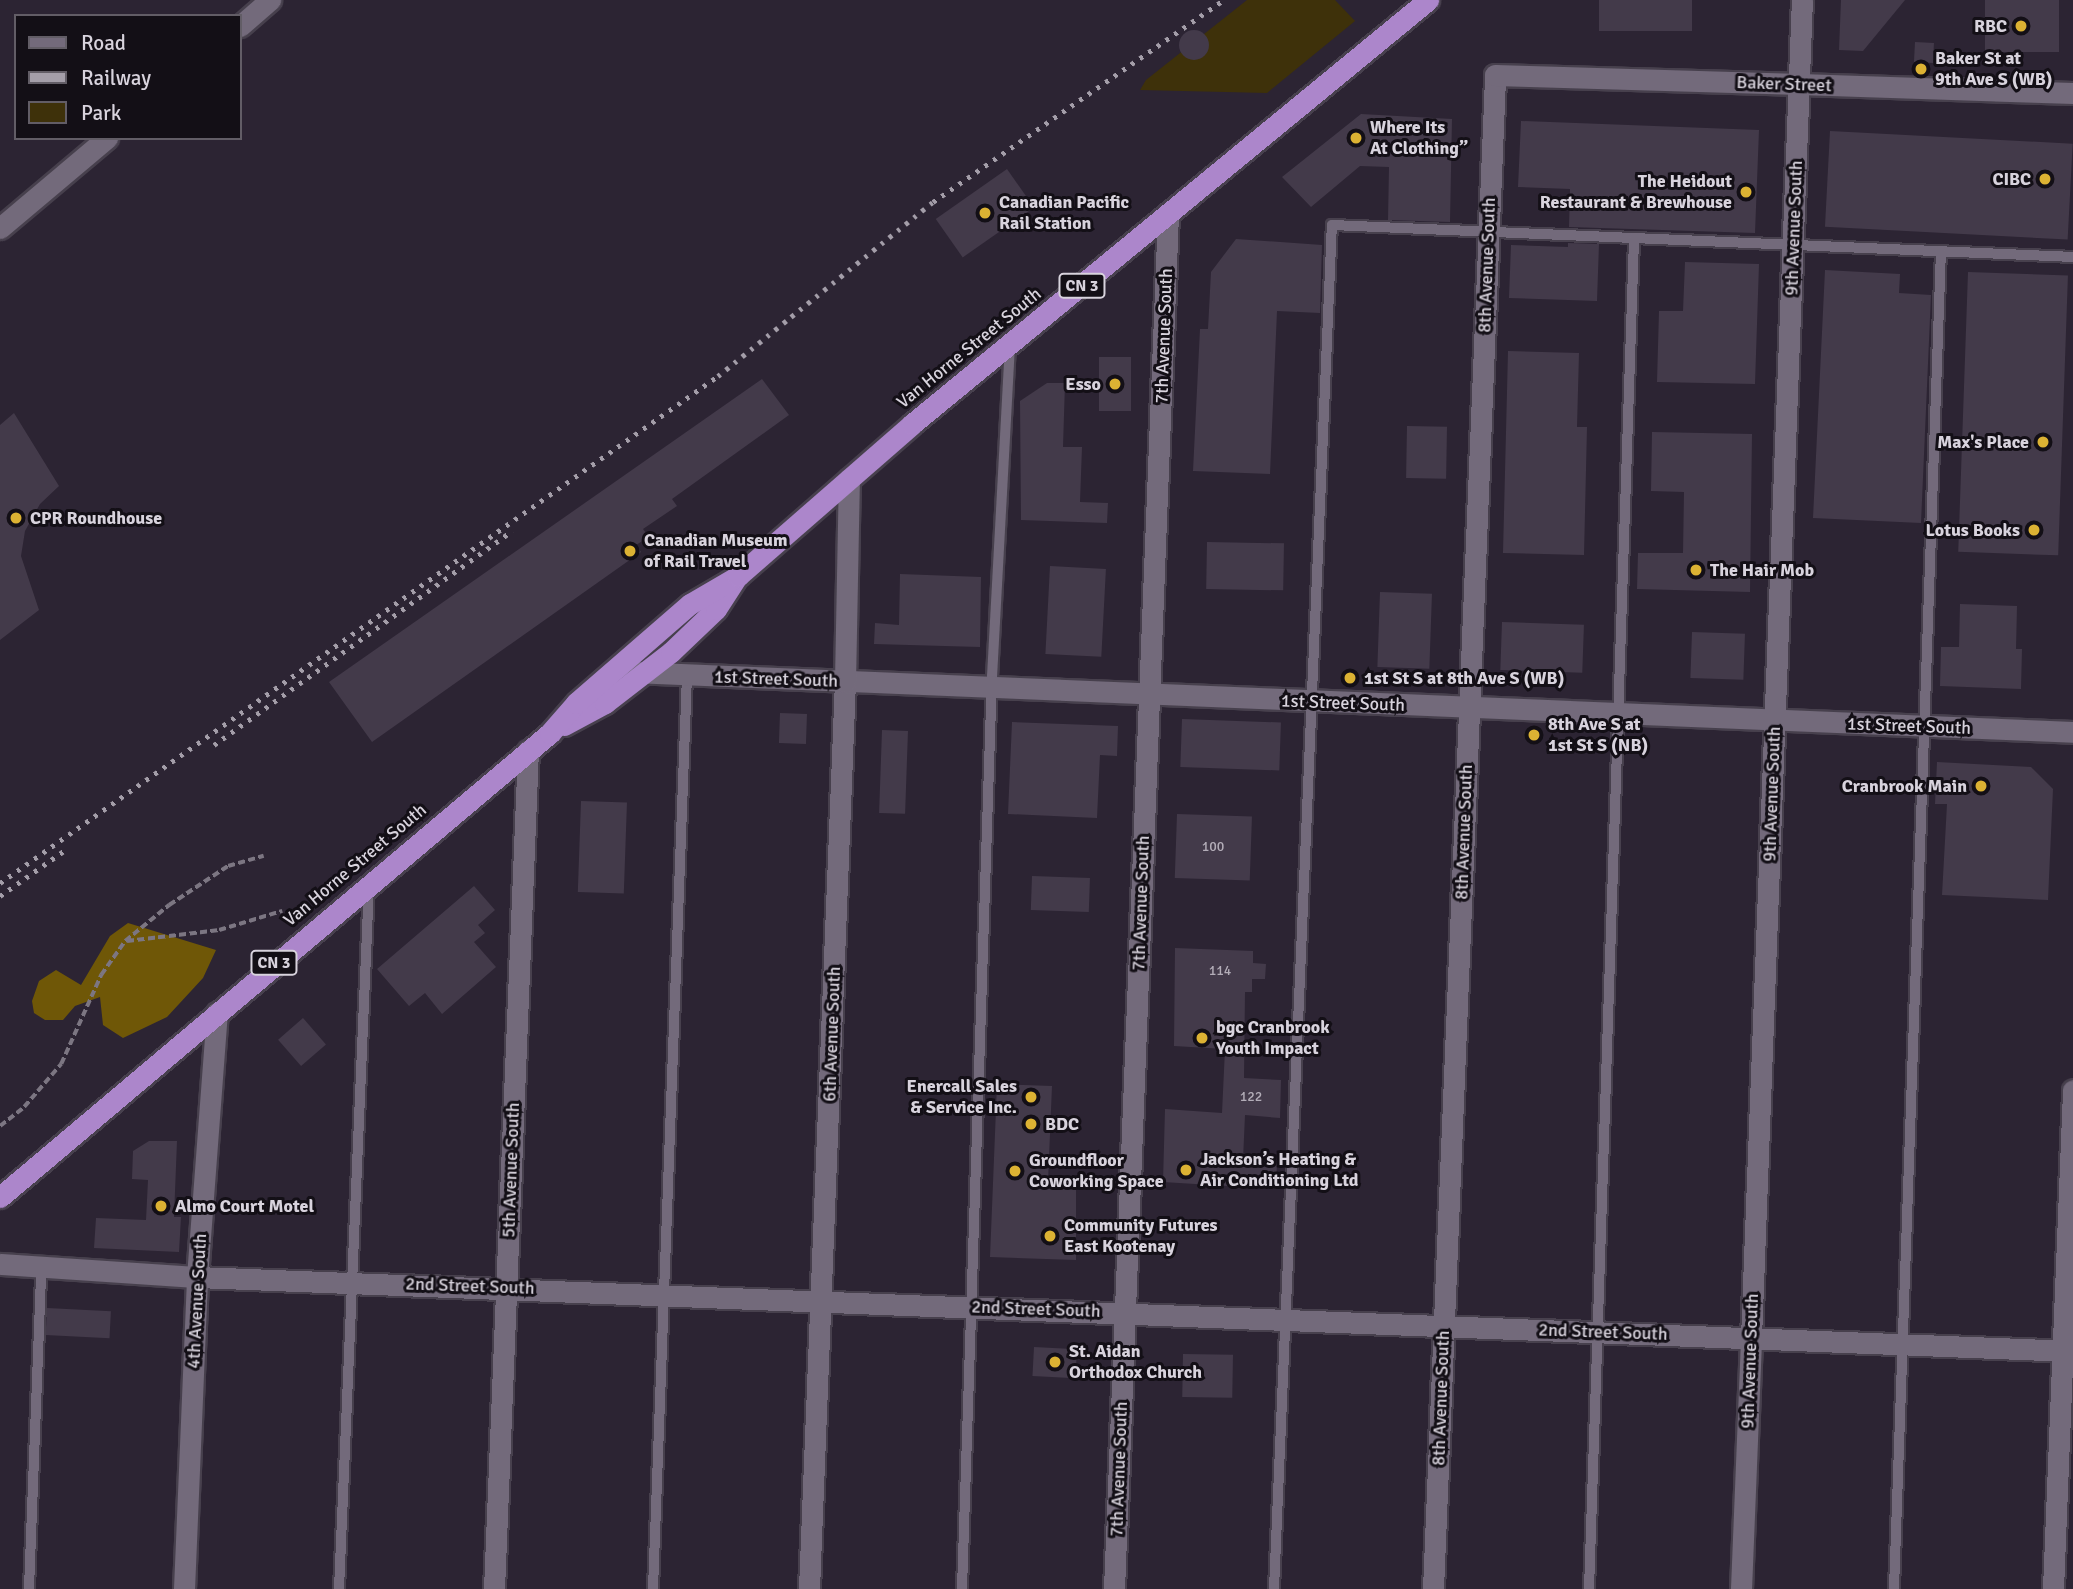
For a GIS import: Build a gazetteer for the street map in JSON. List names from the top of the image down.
{
  "streets": {
    "highway": ["CN 3", "Van Horne Street South"],
    "street": [
      "Baker Street",
      "9th Avenue South",
      "8th Avenue South",
      "7th Avenue South",
      "1st Street South",
      "6th Avenue South",
      "5th Avenue South",
      "2nd Street South",
      "4th Avenue South"
    ]
  },
  "crossings": [
    ["Baker Street", "9th Avenue South"],
    ["Baker Street", "8th Avenue South"],
    ["9th Avenue South", "1st Street South"],
    ["9th Avenue South", "2nd Street South"],
    ["8th Avenue South", "1st Street South"],
    ["8th Avenue South", "2nd Street South"],
    ["7th Avenue South", "Van Horne Street South"],
    ["7th Avenue South", "1st Street South"],
    ["7th Avenue South", "2nd Street South"],
    ["Van Horne Street South", "1st Street South"],
    ["Van Horne Street South", "6th Avenue South"],
    ["Van Horne Street South", "5th Avenue South"],
    ["Van Horne Street South", "4th Avenue South"],
    ["1st Street South", "6th Avenue South"],
    ["6th Avenue South", "2nd Street South"],
    ["5th Avenue South", "2nd Street South"],
    ["2nd Street South", "4th Avenue South"]
  ],
  "places": [
    "RBC",
    "Baker St at 9th Ave S (WB)",
    "Where Its At Clothing”",
    "CIBC",
    "The Heidout Restaurant & Brewhouse",
    "Canadian Pacific Rail Station",
    "Esso",
    "Max's Place",
    "CPR Roundhouse",
    "Lotus Books",
    "Canadian Museum of Rail Travel",
    "The Hair Mob",
    "1st St S at 8th Ave S (WB)",
    "8th Ave S at 1st St S (NB)",
    "Cranbrook Main",
    "bgc Cranbrook Youth Impact",
    "Enercall Sales & Service Inc.",
    "BDC",
    "Jackson’s Heating & Air Conditioning Ltd",
    "Groundfloor Coworking Space",
    "Almo Court Motel",
    "Community Futures East Kootenay",
    "St. Aidan Orthodox Church"
  ],
  "house_numbers": ["100", "114", "122"],
  "legend": ["Road", "Railway", "Park"]
}
